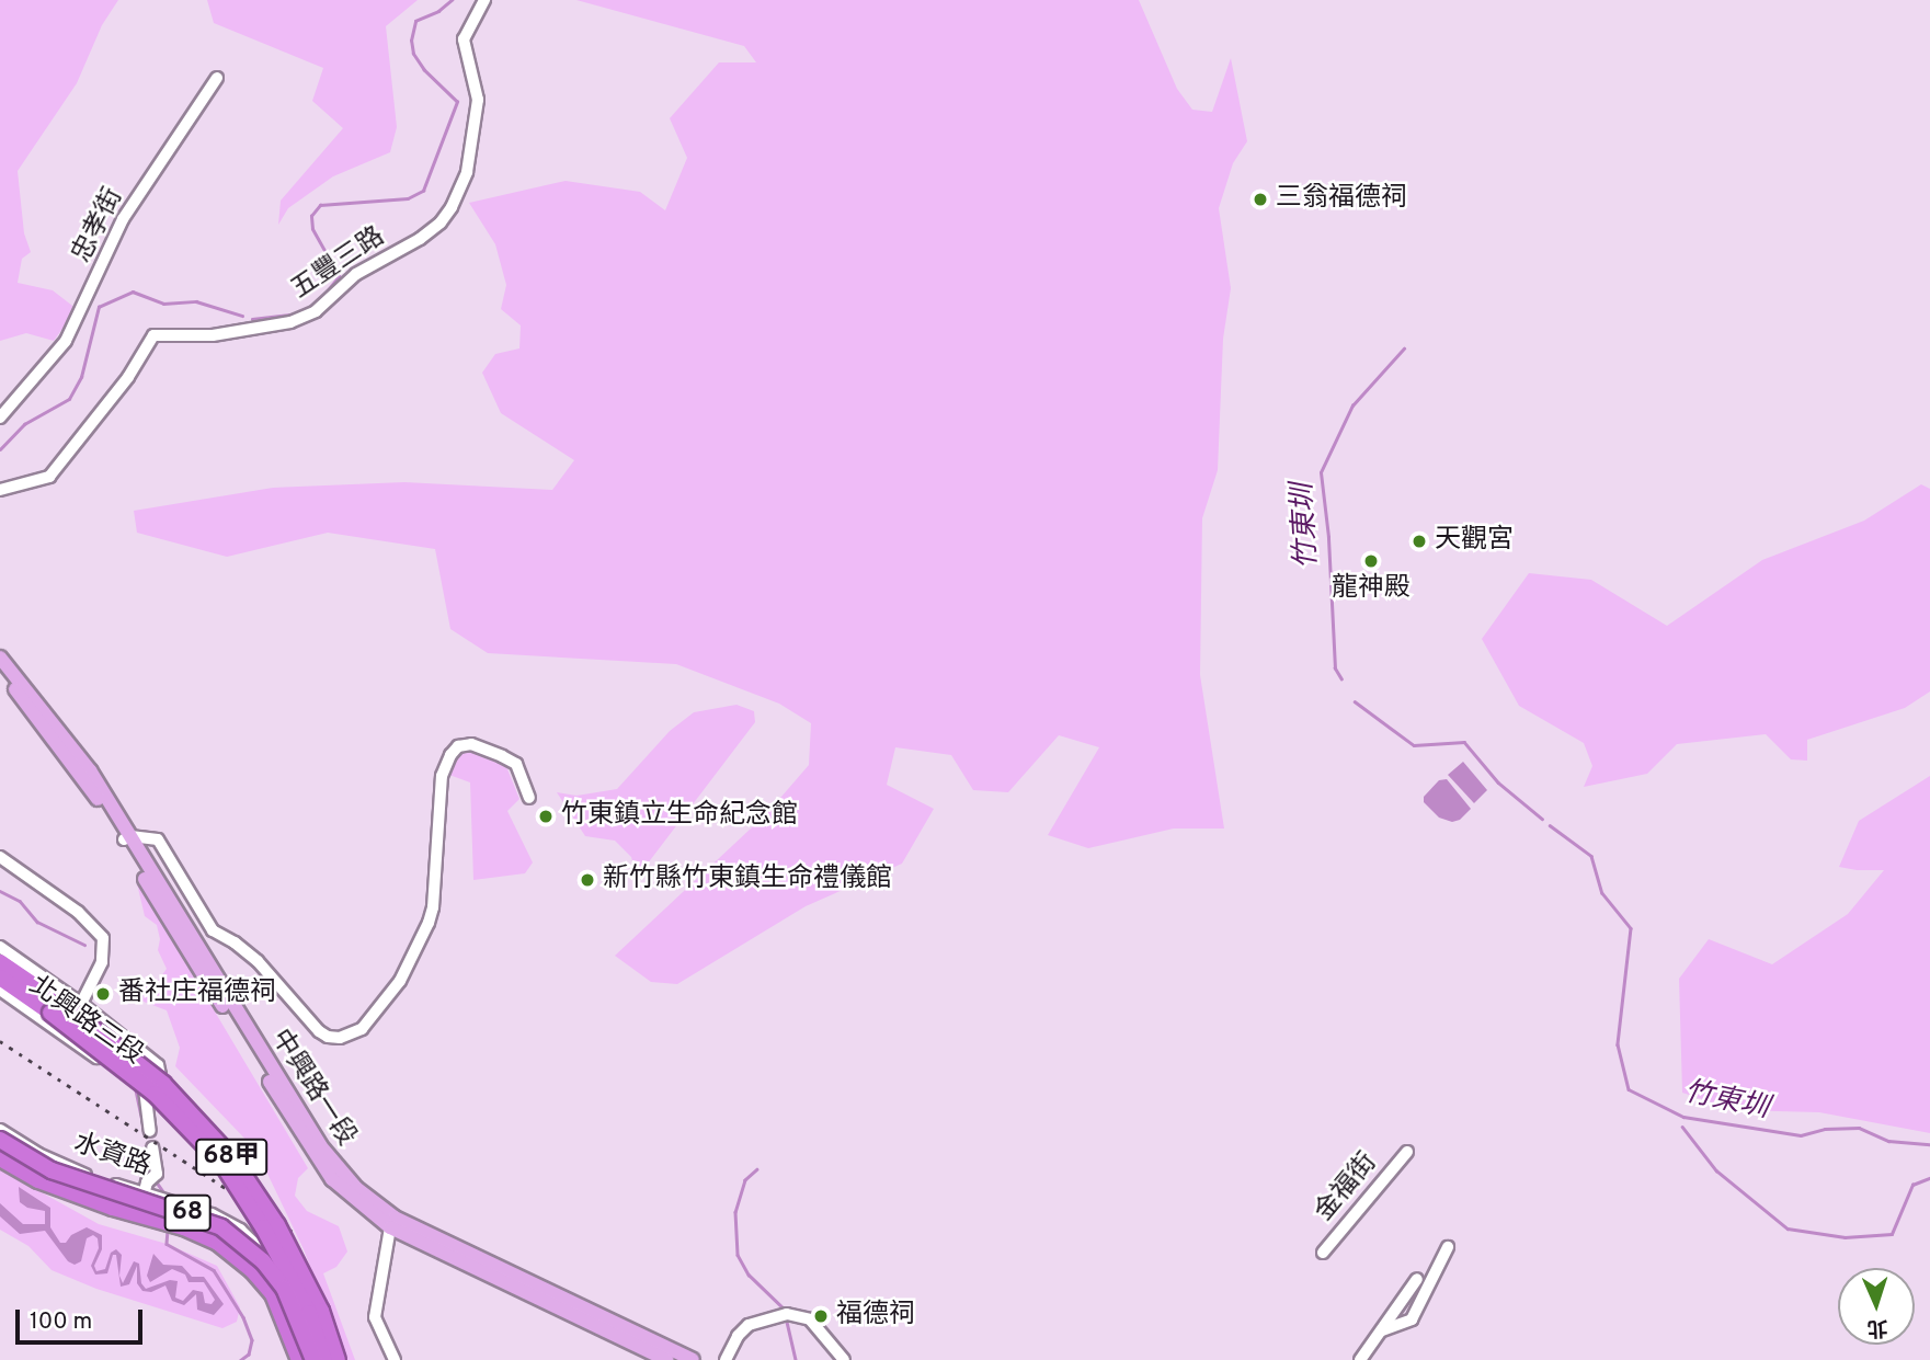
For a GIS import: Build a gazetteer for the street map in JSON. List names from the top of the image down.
{
  "streets": {
    "highway": ["68甲", "68"],
    "main road": ["中興路一段"],
    "street": [
      "忠孝街",
      "五豐三路",
      "北興路三段",
      "水資路",
      "金福街"
    ]
  },
  "crossings": [
    ["水資路", "68"]
  ],
  "water": ["竹東圳"],
  "places": [
    "三翁福德祠",
    "天觀宮",
    "龍神殿",
    "竹東鎮立生命紀念館",
    "新竹縣竹東鎮生命禮儀館",
    "番社庄福德祠",
    "福德祠"
  ],
  "scale_bar": "100 m",
  "north": "bottom"
}
